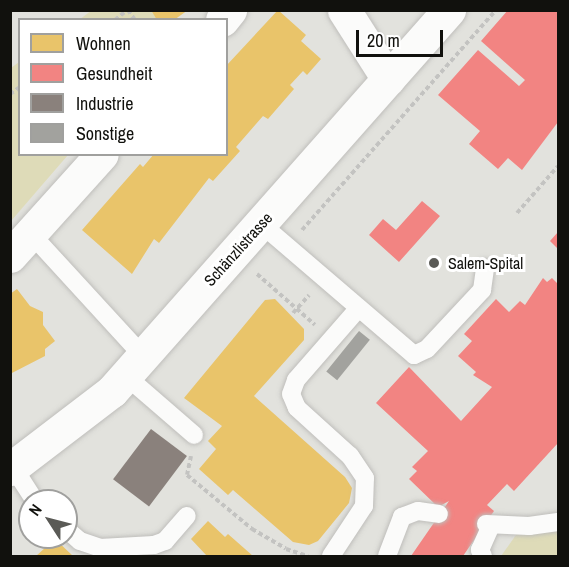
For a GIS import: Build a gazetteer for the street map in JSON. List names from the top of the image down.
{
  "streets": {
    "street": ["Schänzlistrasse"]
  },
  "places": ["Salem-Spital"],
  "legend": [
    "Wohnen",
    "Gesundheit",
    "Industrie",
    "Sonstige"
  ],
  "scale_bar": "20 m",
  "north": "top left"
}
